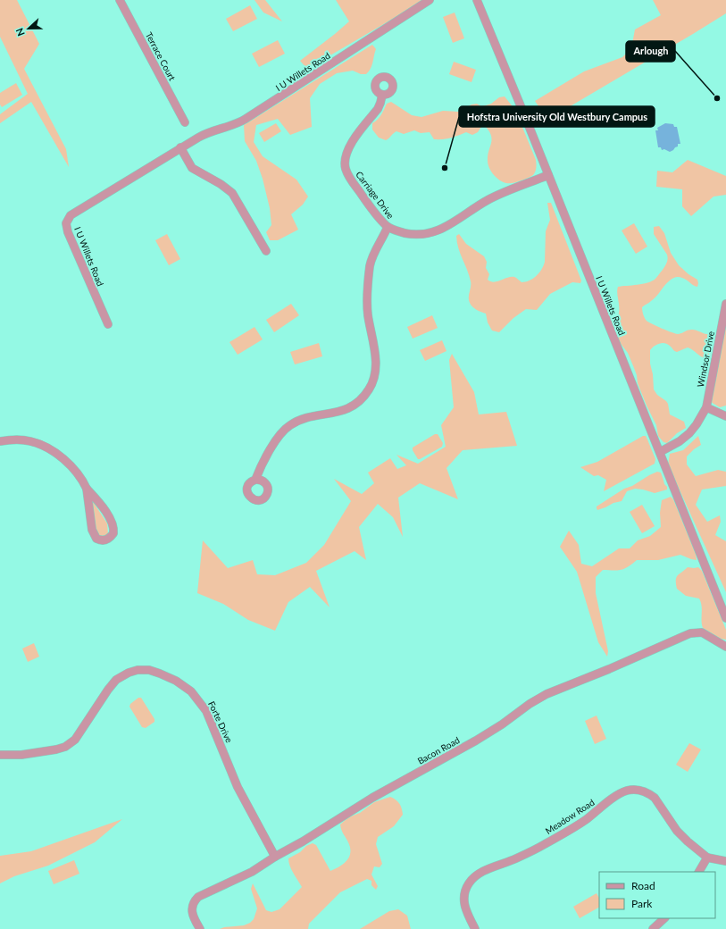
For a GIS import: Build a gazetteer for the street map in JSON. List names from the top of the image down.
{
  "streets": {
    "street": [
      "Terrace Court",
      "I U Willets Road",
      "Carriage Drive",
      "Windsor Drive",
      "Forte Drive",
      "Bacon Road",
      "Meadow Road"
    ]
  },
  "crossings": [
    ["I U Willets Road", "Carriage Drive"],
    ["I U Willets Road", "Windsor Drive"],
    ["Forte Drive", "Bacon Road"]
  ],
  "places": ["Arlough", "Hofstra University Old Westbury Campus"],
  "legend": ["Road", "Park"],
  "north": "left"
}
